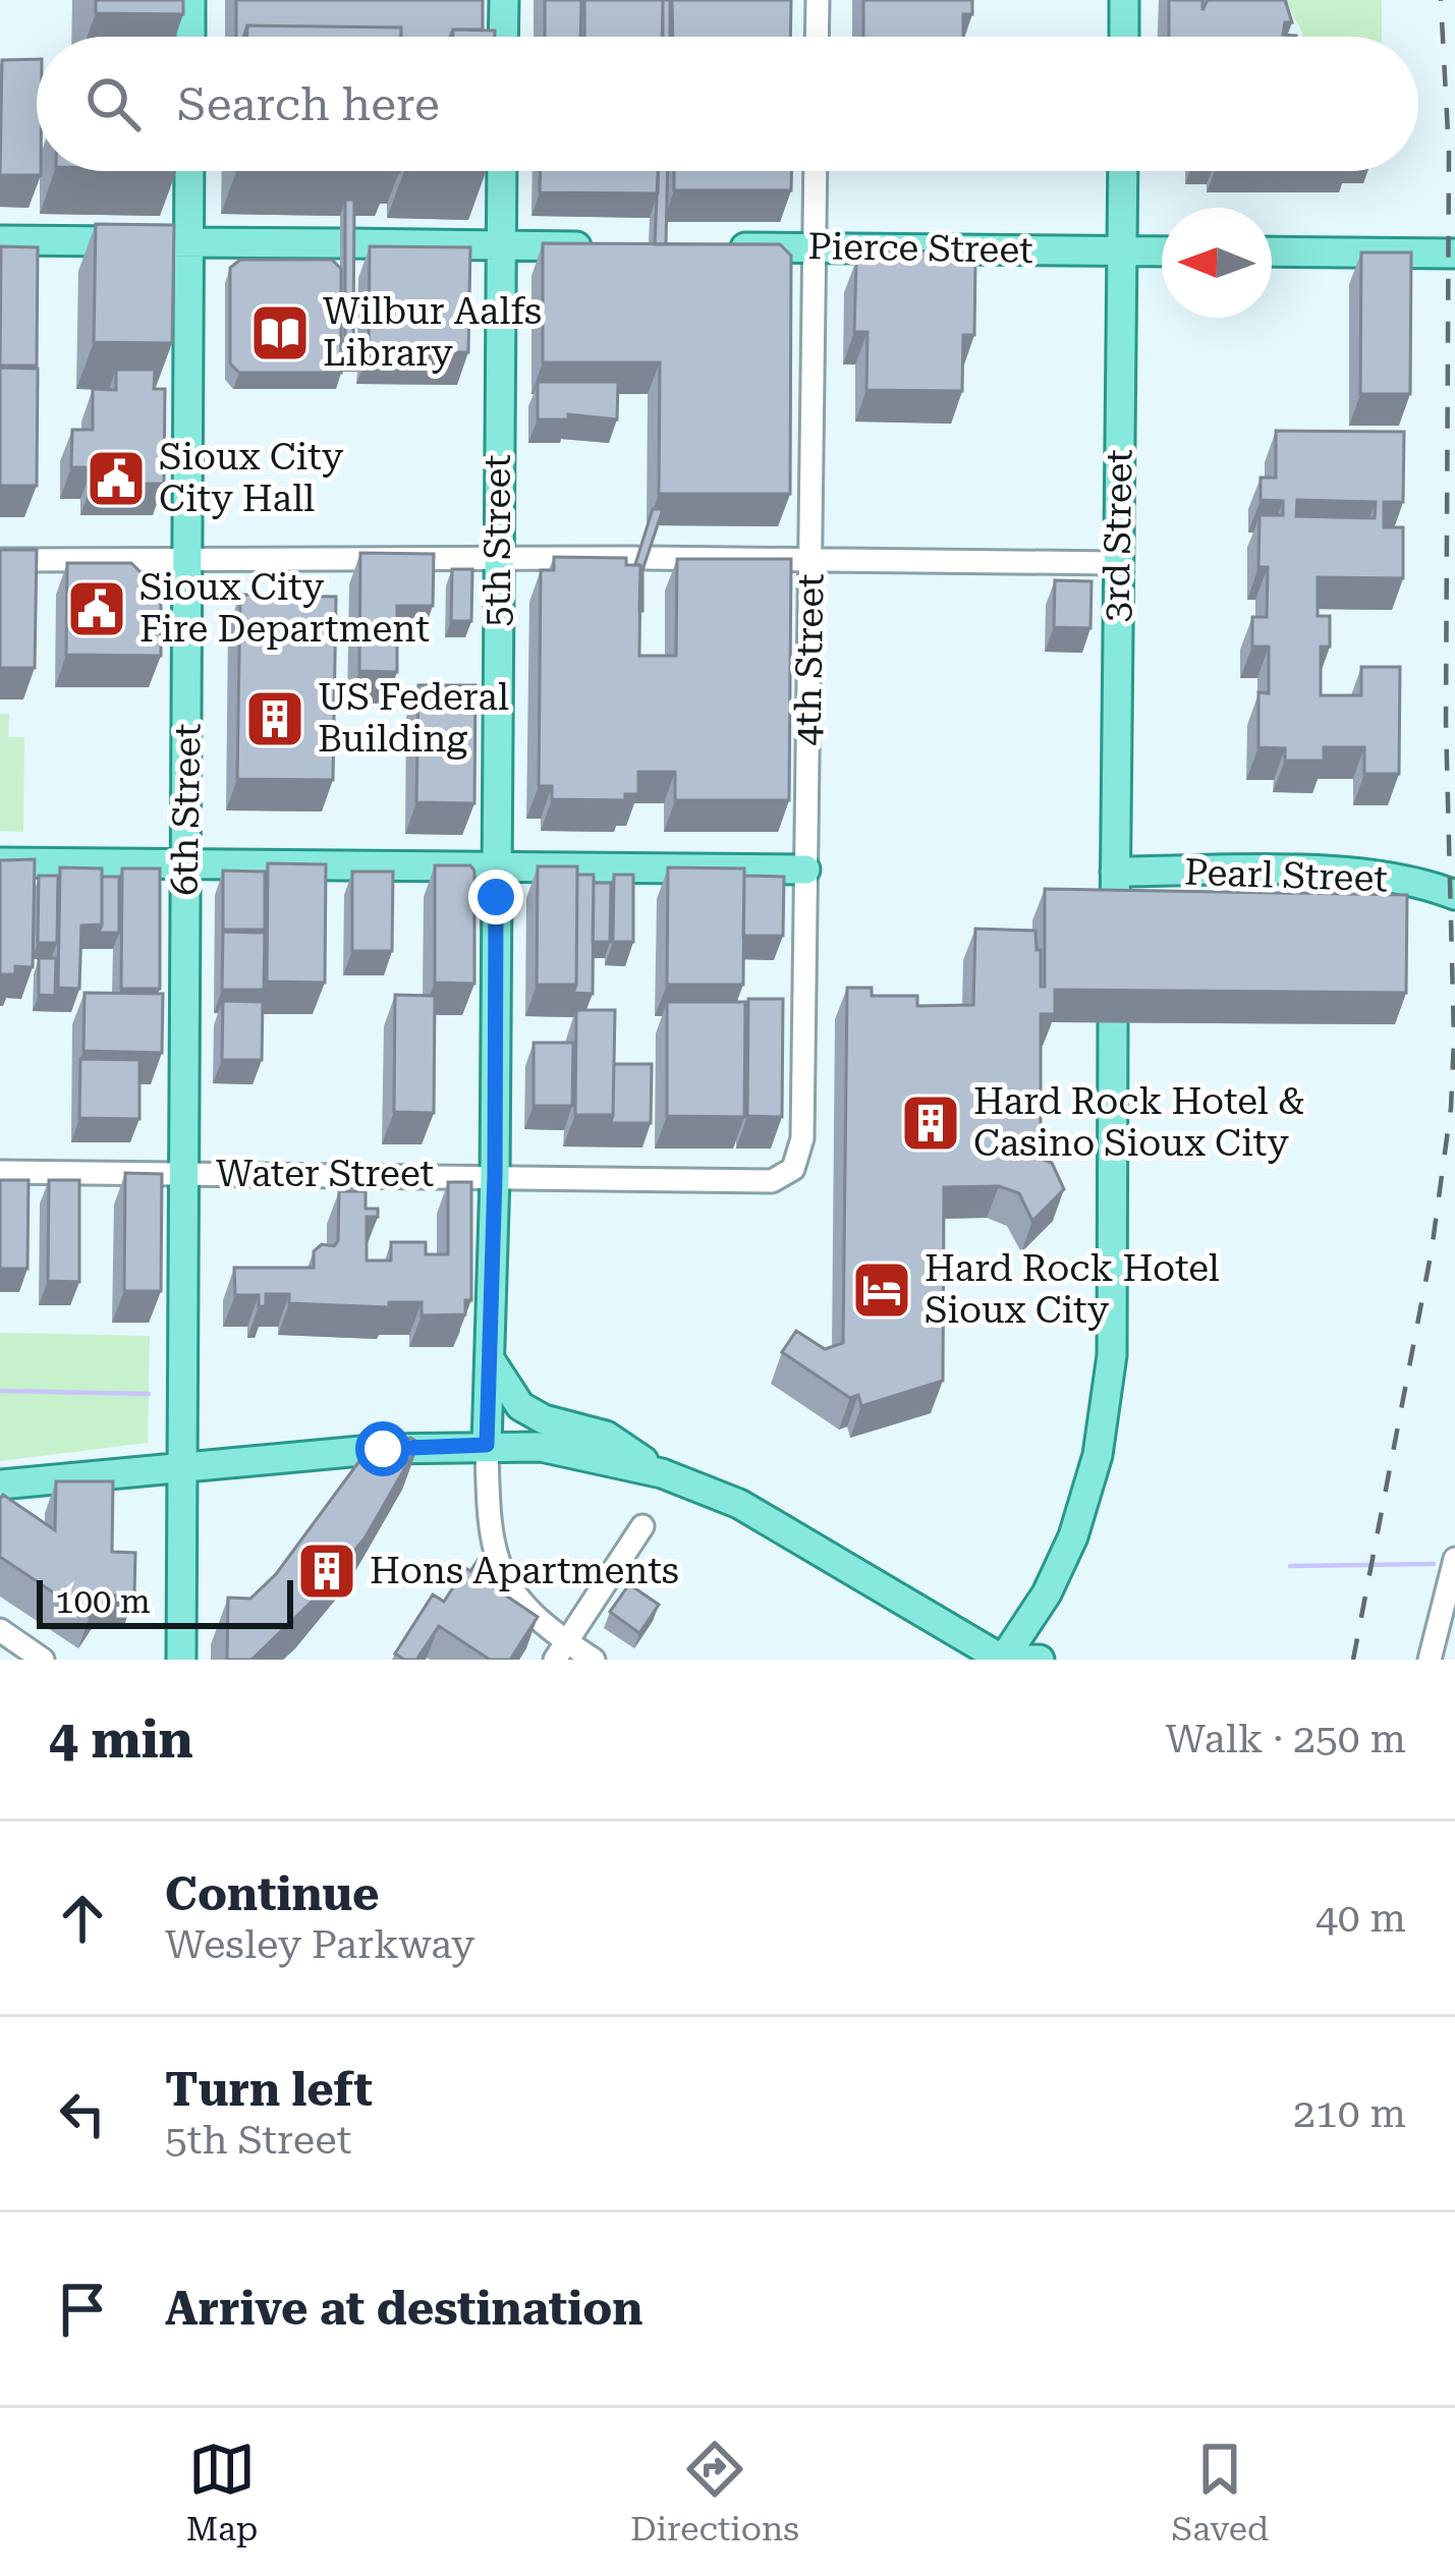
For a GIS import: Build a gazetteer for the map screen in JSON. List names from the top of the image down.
{
  "streets": {
    "main road": [
      "Pierce Street",
      "3rd Street",
      "5th Street",
      "6th Street",
      "Pearl Street"
    ],
    "street": ["4th Street", "Water Street"]
  },
  "crossings": [
    ["Pierce Street", "3rd Street"],
    ["Pierce Street", "4th Street"],
    ["3rd Street", "Pearl Street"],
    ["5th Street", "Water Street"],
    ["4th Street", "Water Street"],
    ["6th Street", "Water Street"]
  ],
  "places": {
    "library": ["Wilbur Aalfs Library"],
    "public building": ["Sioux City City Hall", "Sioux City Fire Department"],
    "building": ["US Federal Building", "Hard Rock Hotel & Casino Sioux City", "Hons Apartments"],
    "hotel": ["Hard Rock Hotel Sioux City"]
  },
  "scale_bar": "100 m",
  "north": "left",
  "page": {
    "search": "Search here",
    "scale": "100 m",
    "heading": ["4 min", "Walk · 250 m"],
    "list": [
      ["Continue", "Wesley Parkway", "40 m"],
      ["Turn left", "5th Street", "210 m"],
      "Arrive at destination"
    ],
    "nav": ["Map", "Directions", "Saved"]
  }
}
